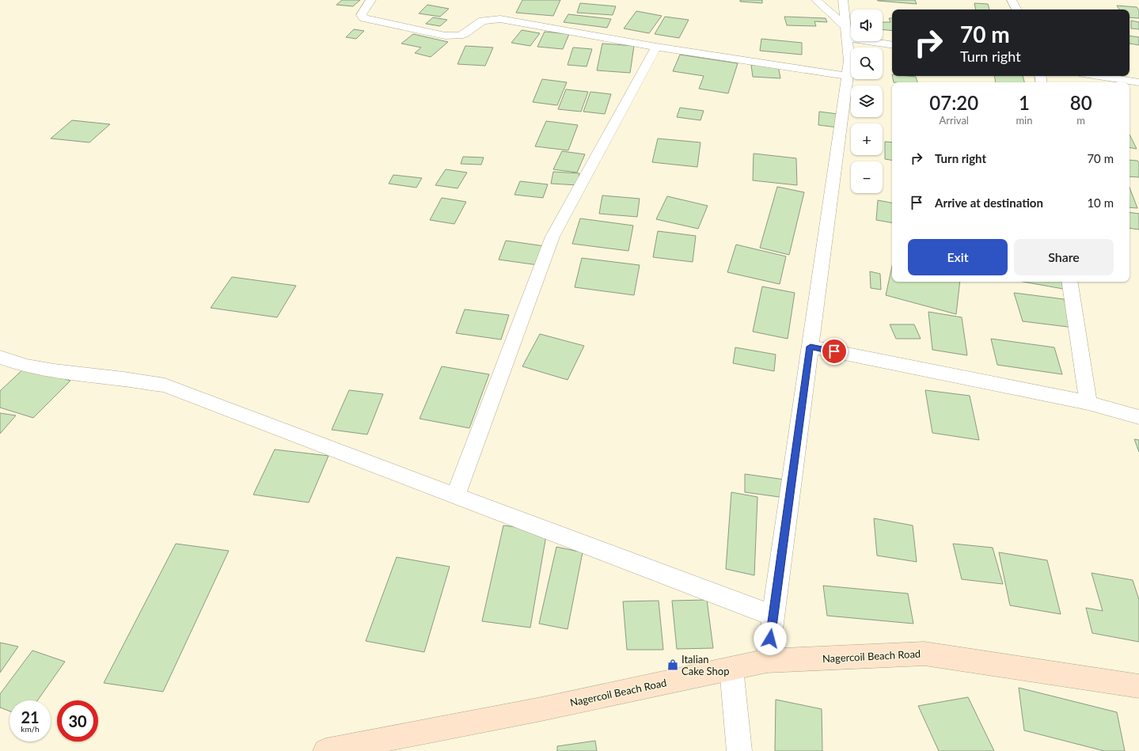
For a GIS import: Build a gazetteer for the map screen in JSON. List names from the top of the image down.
{
  "streets": {
    "main road": ["Nagercoil Beach Road"]
  },
  "places": {
    "shop": ["Italian Cake Shop"]
  },
  "page": {
    "map_buttons": ["+", "−"],
    "turn": ["70 m", "Turn right"],
    "eta": [
      "07:20",
      "Arrival",
      "1",
      "min",
      "80",
      "m"
    ],
    "list": [
      {
        "name": "Turn right",
        "value": "70 m"
      },
      {
        "name": "Arrive at destination",
        "value": "10 m"
      }
    ],
    "buttons": ["Exit", "Share"],
    "speed": "21 km/h",
    "limit": "30"
  }
}
